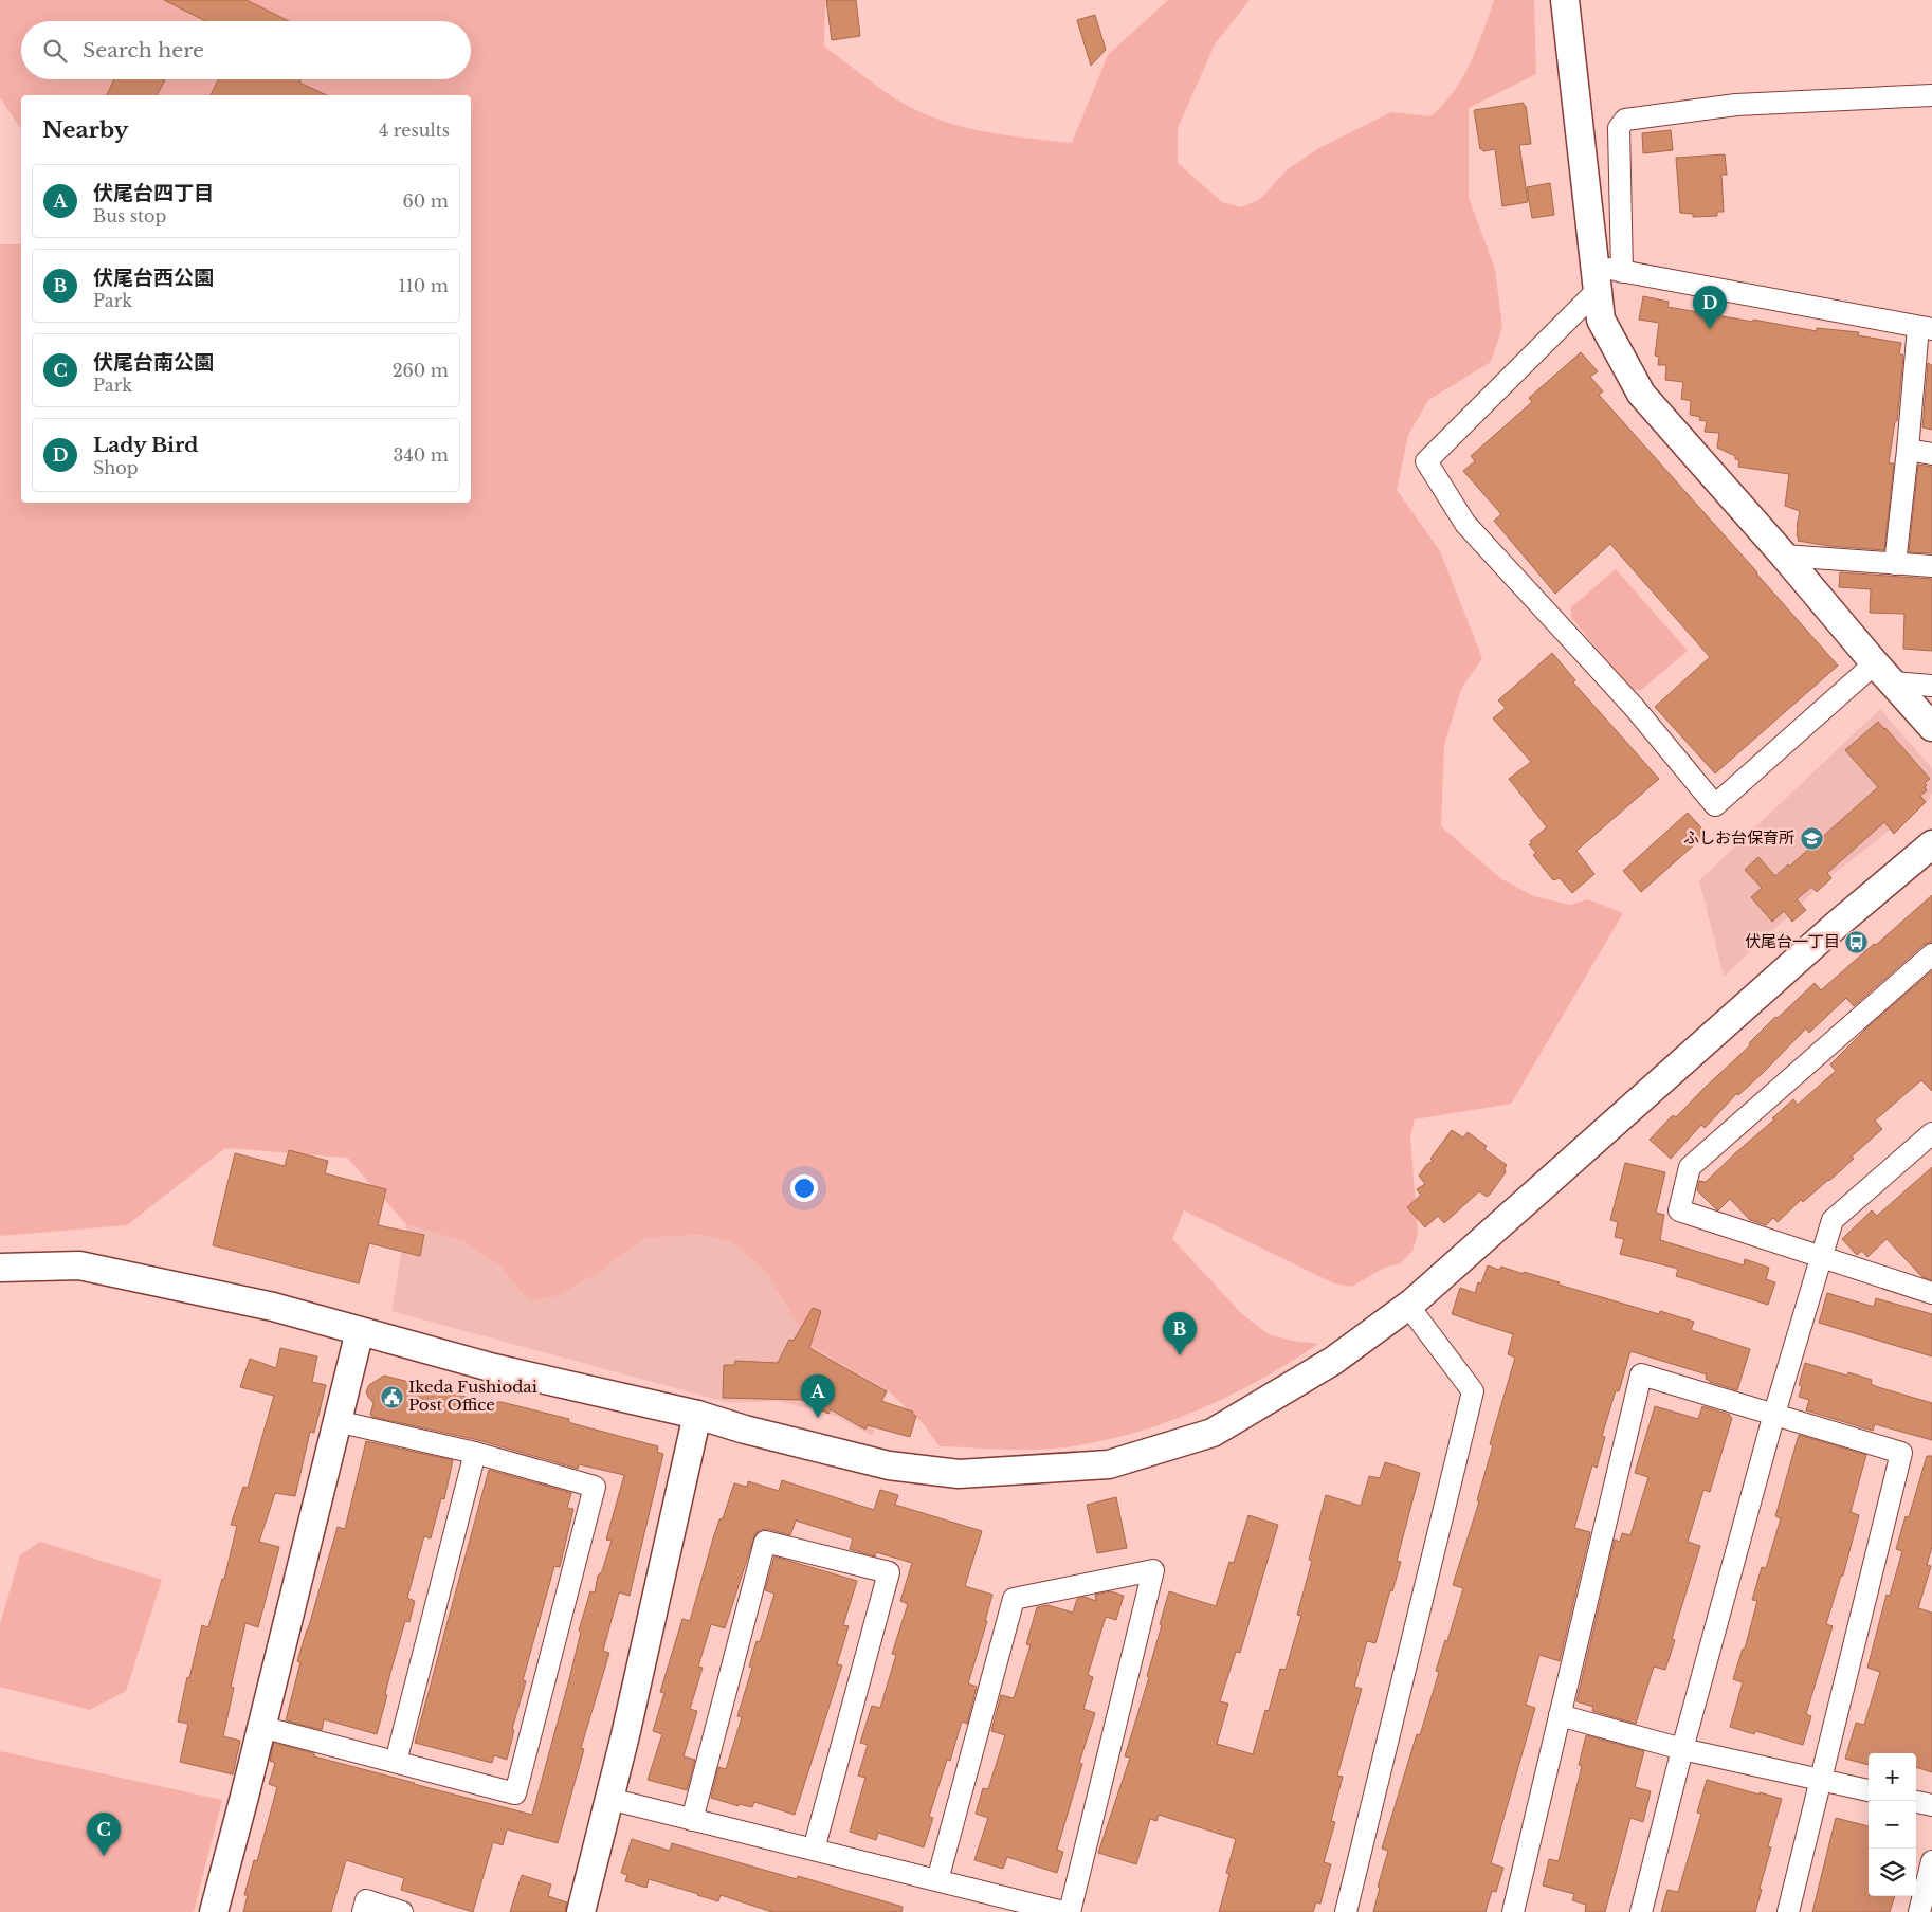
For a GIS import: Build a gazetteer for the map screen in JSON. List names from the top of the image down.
{
  "places": {
    "school or university": ["ふしお台保育所"],
    "bus stop": ["伏尾台一丁目"],
    "public building": ["Ikeda Fushiodai Post Office"]
  },
  "page": {
    "search": "Search here",
    "heading": ["Nearby", "4 results"],
    "list": [
      {
        "mark": "A",
        "name": "伏尾台四丁目",
        "note": "Bus stop",
        "value": "60 m"
      },
      {
        "mark": "B",
        "name": "伏尾台⻄公園",
        "note": "Park",
        "value": "110 m"
      },
      {
        "mark": "C",
        "name": "伏尾台南公園",
        "note": "Park",
        "value": "260 m"
      },
      {
        "mark": "D",
        "name": "Lady Bird",
        "note": "Shop",
        "value": "340 m"
      }
    ],
    "pins": [
      "D",
      "B",
      "A",
      "C"
    ],
    "map_buttons": ["+", "−"]
  }
}
